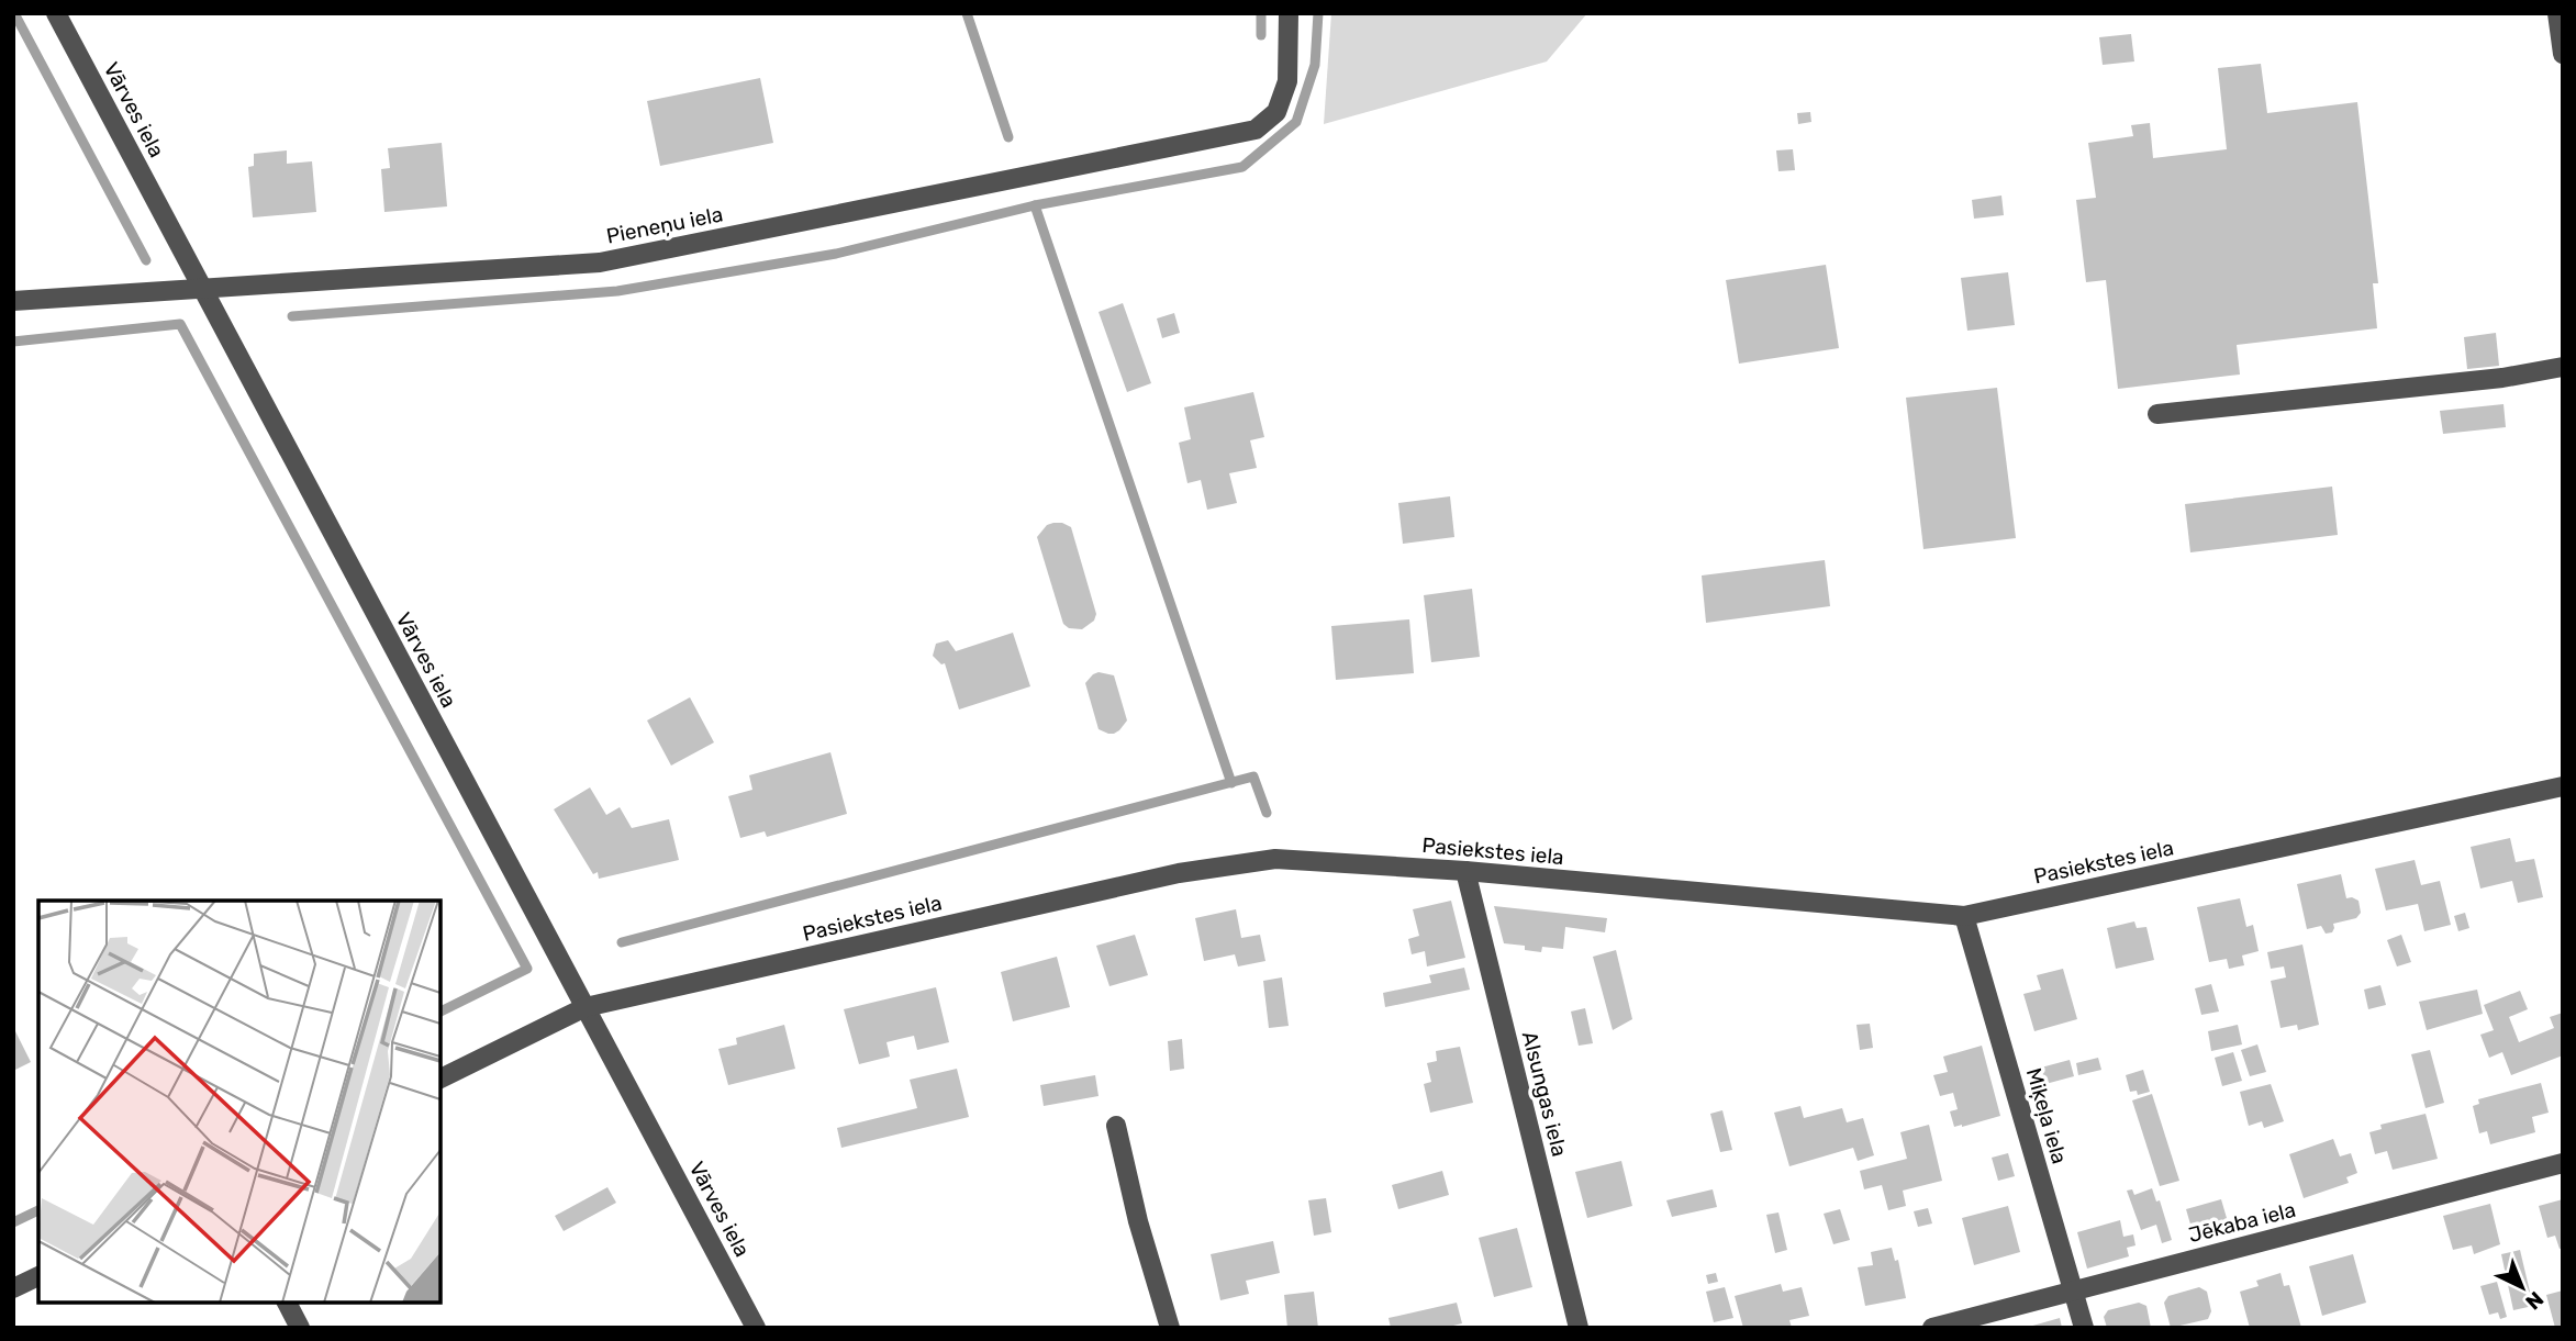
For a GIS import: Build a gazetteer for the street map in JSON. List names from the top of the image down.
{
  "streets": {
    "street": [
      "Vārves iela",
      "Pieneņu iela",
      "Pasiekstes iela",
      "Alsungas iela",
      "Miķeļa iela",
      "Jēkaba iela"
    ]
  },
  "crossings": [
    ["Vārves iela", "Pieneņu iela"],
    ["Vārves iela", "Pasiekstes iela"],
    ["Pasiekstes iela", "Alsungas iela"],
    ["Pasiekstes iela", "Miķeļa iela"],
    ["Miķeļa iela", "Jēkaba iela"]
  ],
  "north": "bottom right"
}
